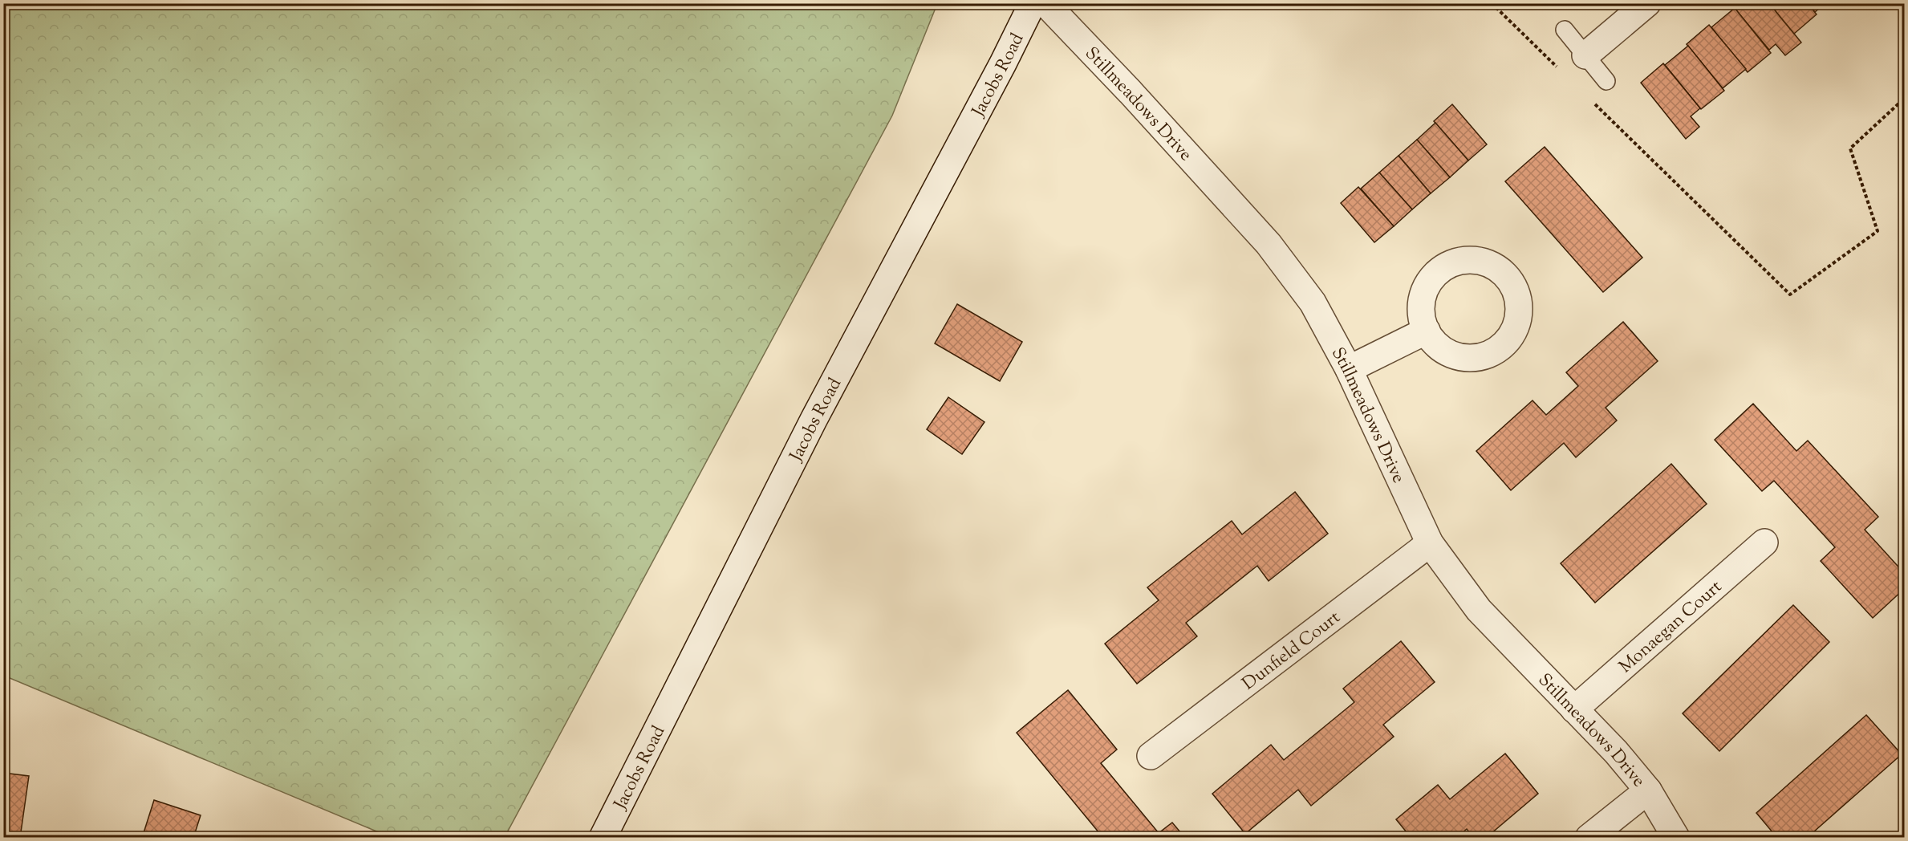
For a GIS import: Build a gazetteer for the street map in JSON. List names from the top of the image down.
{
  "streets": {
    "street": [
      "Jacobs Road",
      "Stillmeadows Drive",
      "Monaegan Court",
      "Dunfield Court"
    ]
  },
  "crossings": [
    ["Stillmeadows Drive", "Monaegan Court"],
    ["Stillmeadows Drive", "Dunfield Court"]
  ]
}
